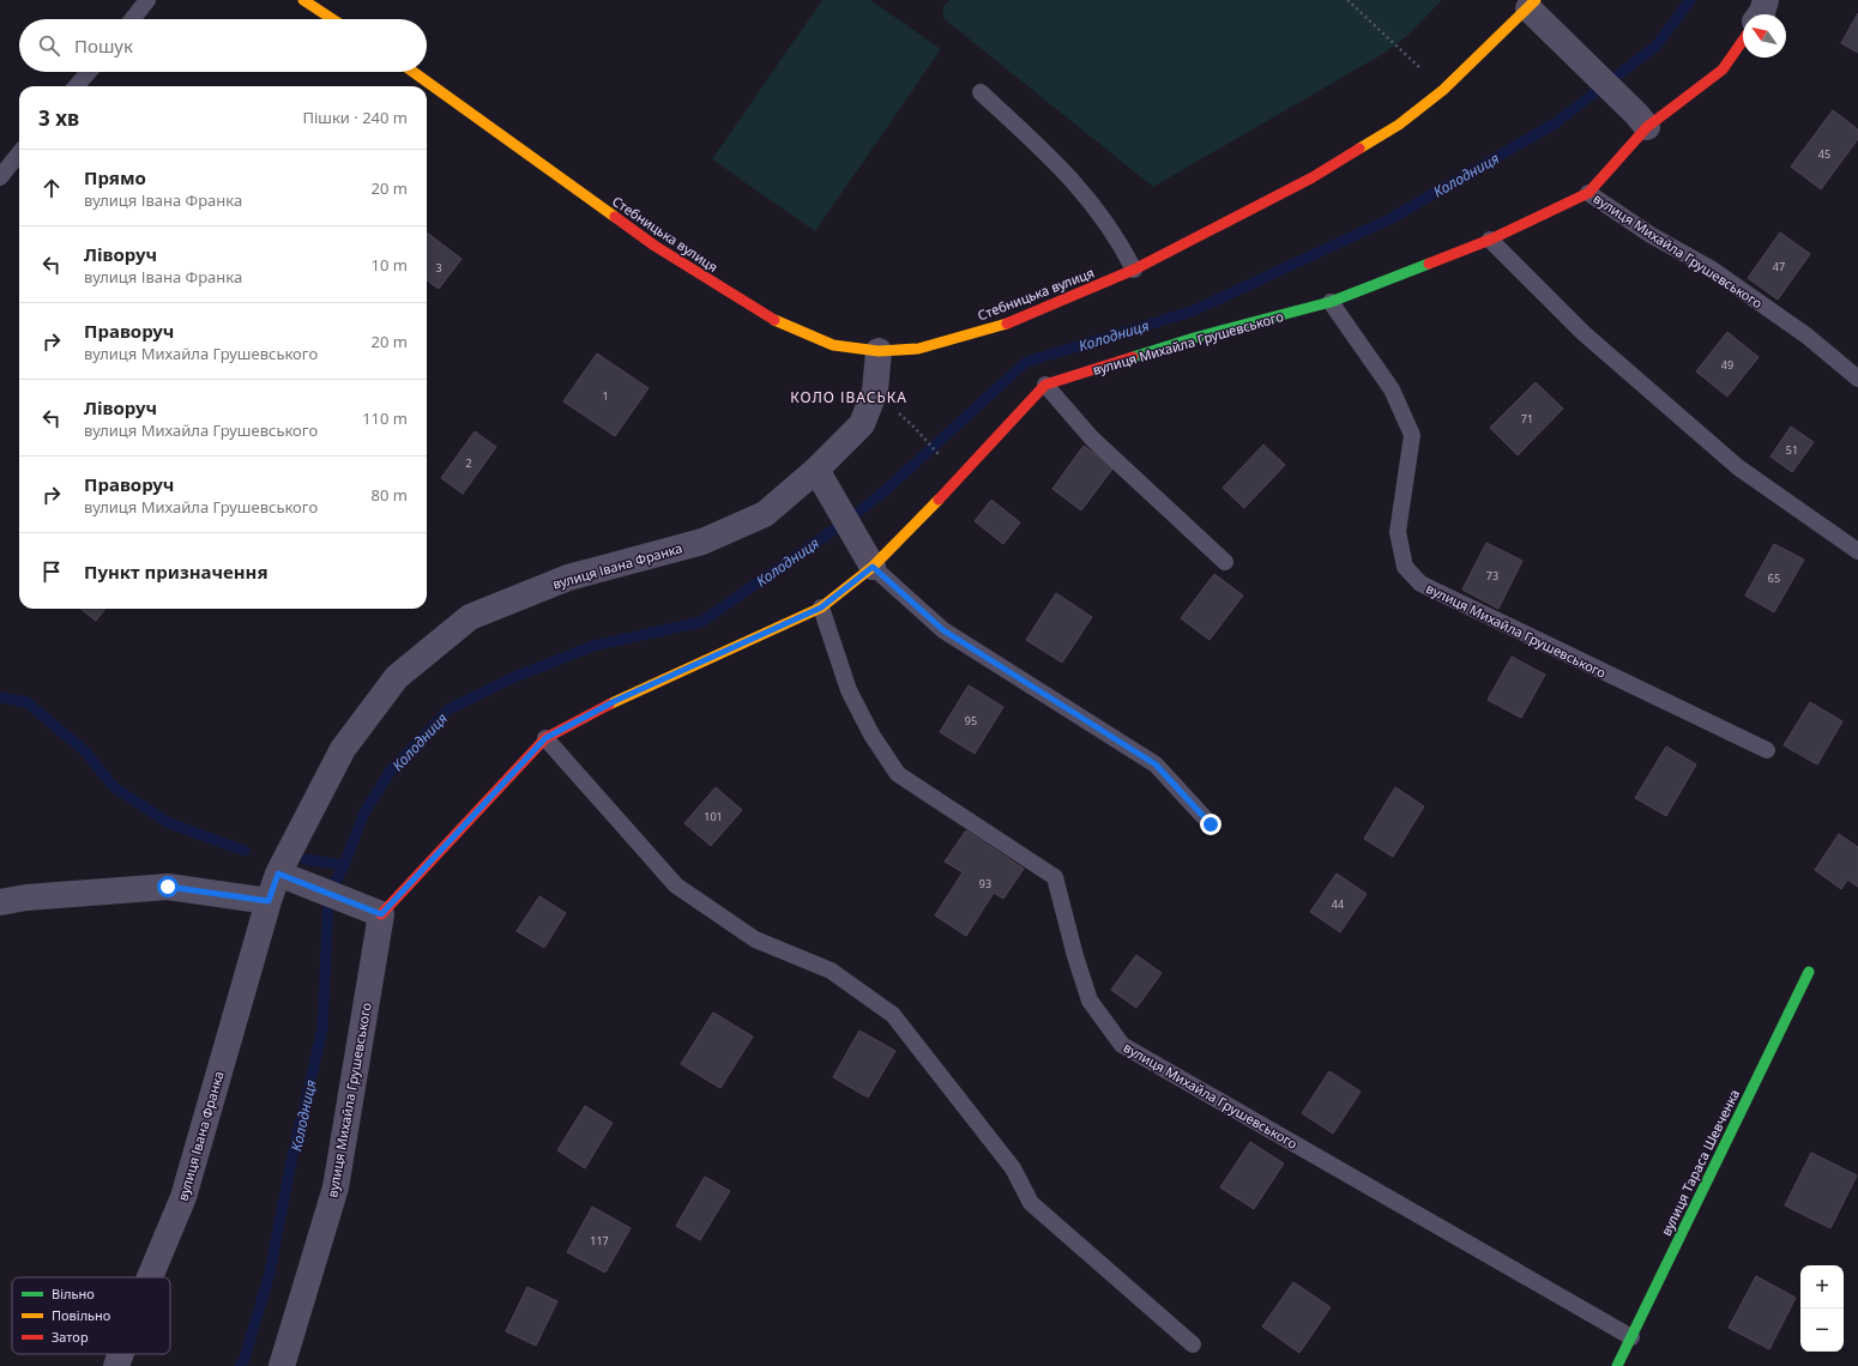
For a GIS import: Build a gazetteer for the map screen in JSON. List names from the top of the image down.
{
  "streets": {
    "street": [
      "Стебницька вулиця",
      "вулиця Михайла Грушевського",
      "вулиця Івана Франка",
      "вулиця Тараса Шевченка"
    ]
  },
  "crossings": [
    ["Стебницька вулиця", "вулиця Івана Франка"],
    ["вулиця Михайла Грушевського", "вулиця Тараса Шевченка"]
  ],
  "districts": ["КОЛО ІВАСЬКА"],
  "water": ["Колодниця"],
  "house_numbers": [
    "45",
    "47",
    "3",
    "49",
    "1",
    "71",
    "51",
    "2",
    "73",
    "65",
    "95",
    "101",
    "93",
    "44",
    "117"
  ],
  "legend": ["Вільно", "Повільно", "Затор"],
  "north": "top left",
  "page": {
    "search": "Пошук",
    "heading": ["3 хв", "Пішки · 240 m"],
    "list": [
      ["Прямо", "вулиця Івана Франка", "20 m"],
      ["Ліворуч", "вулиця Івана Франка", "10 m"],
      ["Праворуч", "вулиця Михайла Грушевського", "20 m"],
      ["Ліворуч", "вулиця Михайла Грушевського", "110 m"],
      ["Праворуч", "вулиця Михайла Грушевського", "80 m"],
      "Пункт призначення"
    ],
    "map_buttons": ["+", "−"]
  }
}
